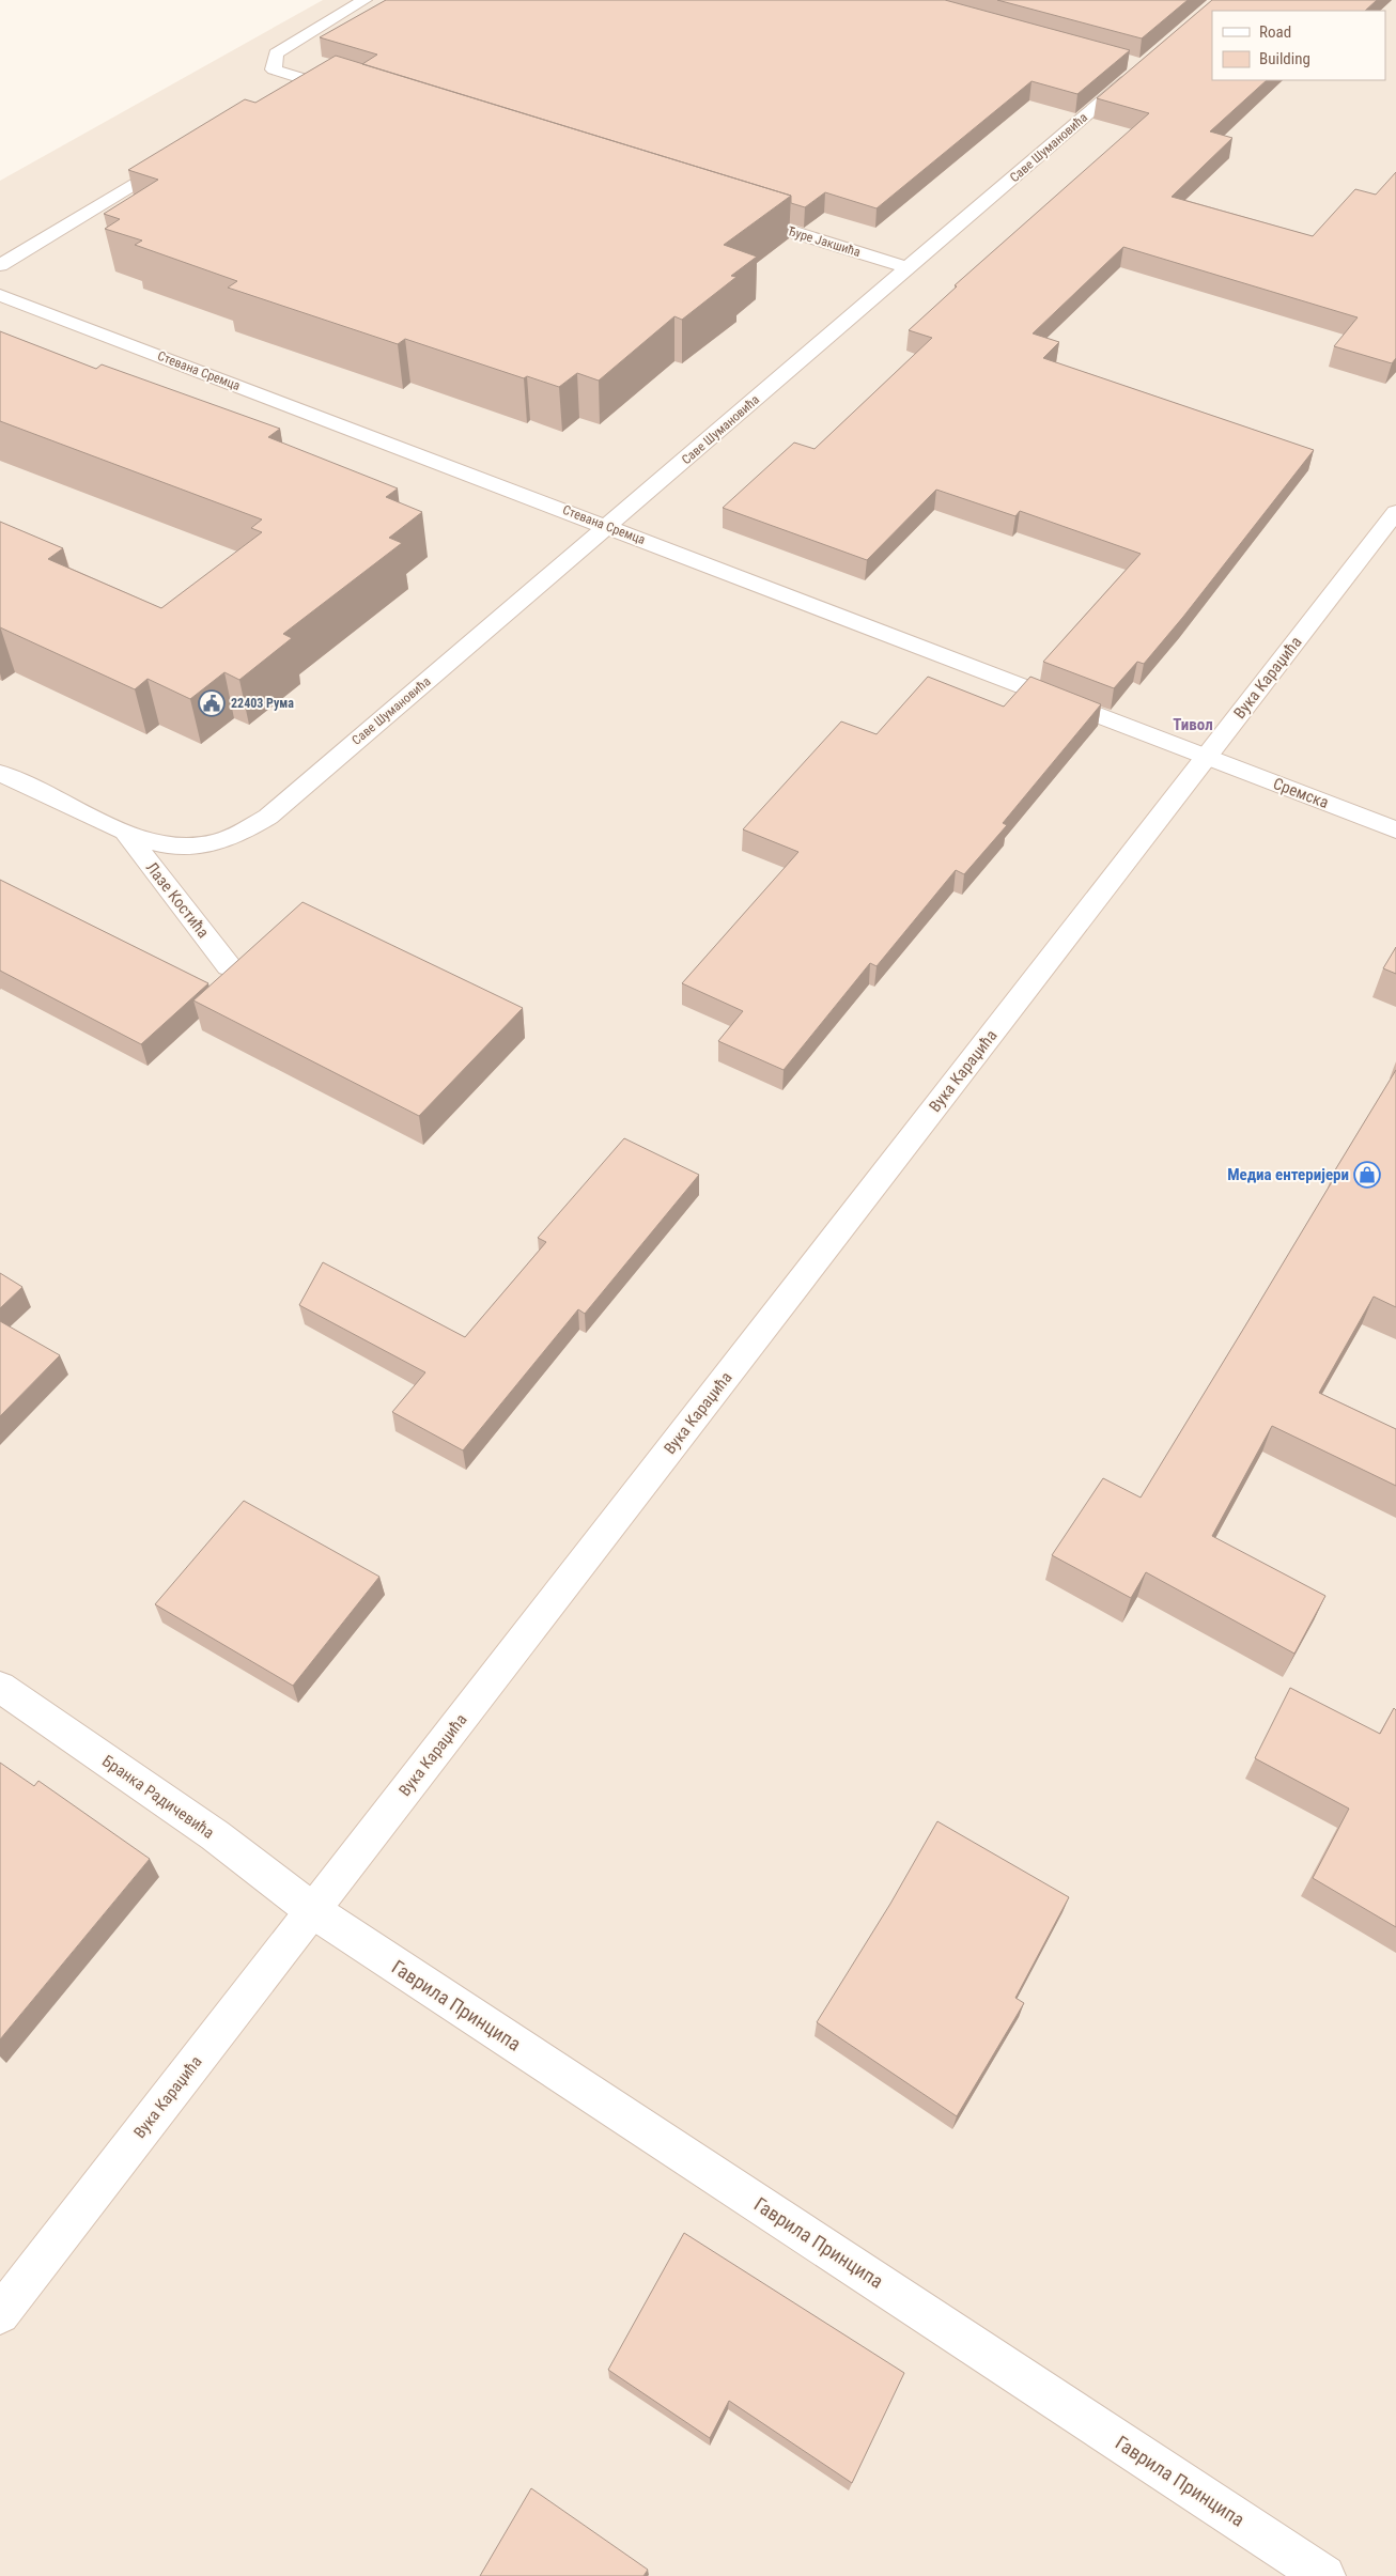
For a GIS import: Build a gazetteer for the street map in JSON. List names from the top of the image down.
{
  "streets": {
    "street": [
      "Саве Шумановића",
      "Ђуре Јакшића",
      "Стевана Сремца",
      "Вука Караџића",
      "Сремска",
      "Лазе Костића",
      "Бранка Радичевића",
      "Гаврила Принципа"
    ]
  },
  "crossings": [
    ["Саве Шумановића", "Ђуре Јакшића"],
    ["Саве Шумановића", "Стевана Сремца"],
    ["Саве Шумановића", "Лазе Костића"],
    ["Стевана Сремца", "Вука Караџића"],
    ["Стевана Сремца", "Сремска"],
    ["Вука Караџића", "Сремска"],
    ["Вука Караџића", "Бранка Радичевића"],
    ["Вука Караџића", "Гаврила Принципа"],
    ["Бранка Радичевића", "Гаврила Принципа"]
  ],
  "districts": ["Тивол"],
  "places": {
    "public building": ["22403 Рума"],
    "shop": ["Медиа ентеријери"]
  },
  "legend": ["Road", "Building"]
}
